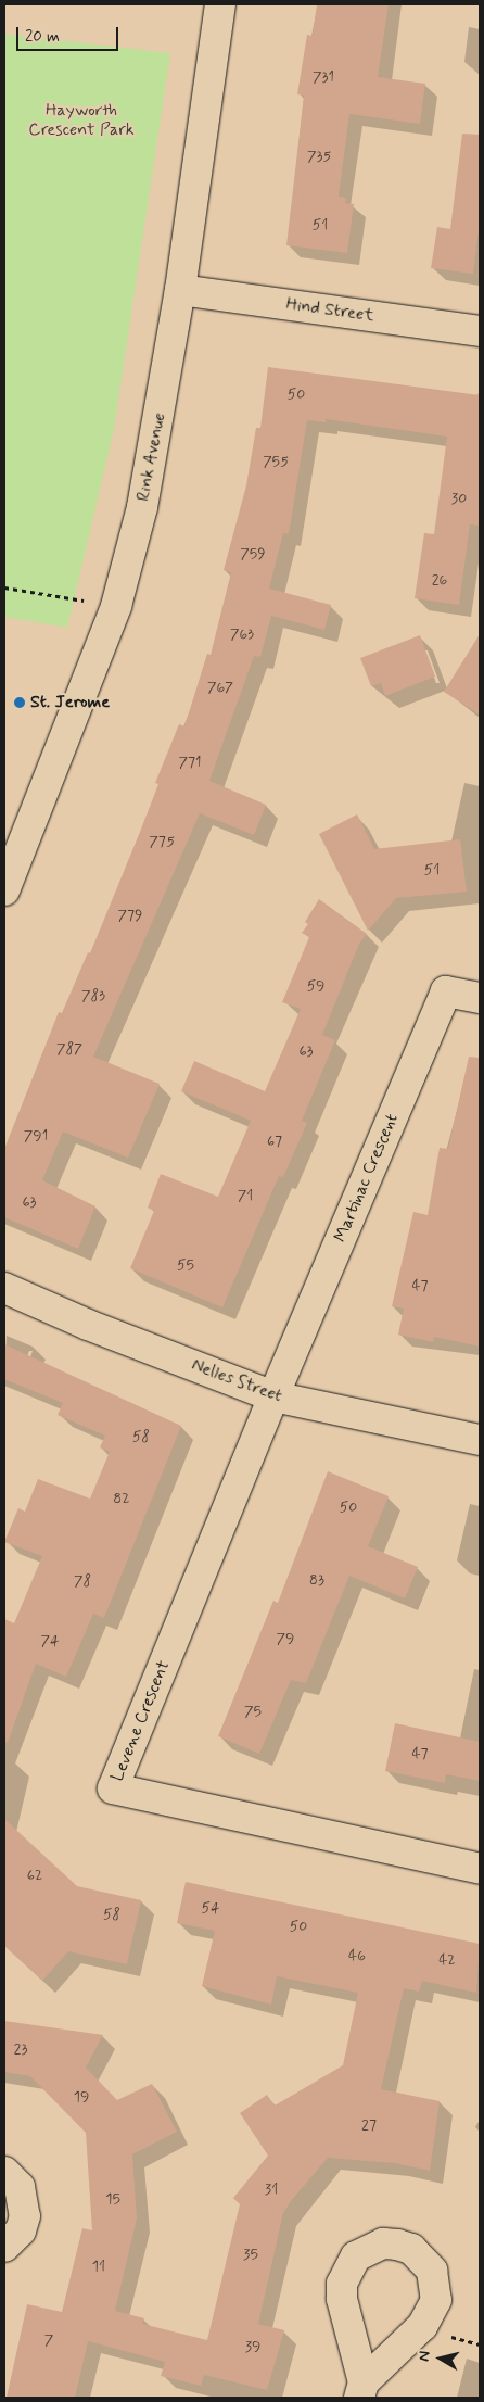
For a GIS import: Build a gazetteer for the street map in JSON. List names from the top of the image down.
{
  "streets": {
    "street": [
      "Hind Street",
      "Rink Avenue",
      "Martinac Crescent",
      "Nelles Street",
      "Levene Crescent"
    ]
  },
  "crossings": [
    ["Hind Street", "Rink Avenue"],
    ["Martinac Crescent", "Nelles Street"],
    ["Martinac Crescent", "Levene Crescent"],
    ["Nelles Street", "Levene Crescent"]
  ],
  "parks": ["Hayworth Crescent Park"],
  "places": ["St. Jerome"],
  "house_numbers": [
    "731",
    "735",
    "51",
    "50",
    "755",
    "30",
    "759",
    "26",
    "763",
    "767",
    "771",
    "775",
    "51",
    "779",
    "59",
    "783",
    "787",
    "63",
    "791",
    "67",
    "71",
    "63",
    "55",
    "47",
    "58",
    "82",
    "50",
    "83",
    "78",
    "79",
    "74",
    "75",
    "47",
    "62",
    "54",
    "58",
    "50",
    "46",
    "42",
    "23",
    "19",
    "27",
    "31",
    "15",
    "35",
    "11",
    "7",
    "39"
  ],
  "scale_bar": "20 m",
  "north": "left"
}
